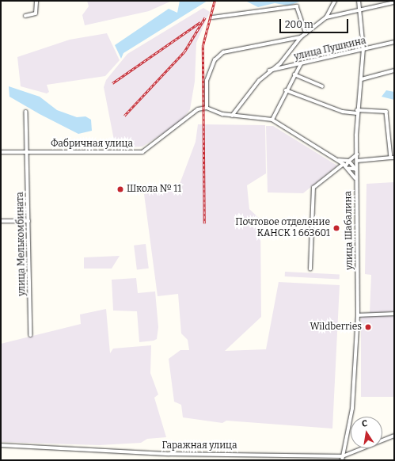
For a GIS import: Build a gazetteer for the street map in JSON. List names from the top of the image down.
{
  "streets": {
    "street": [
      "улица Пушкина",
      "Фабричная улица",
      "улица Шабалина",
      "улица Мелькомбината",
      "Гаражная улица"
    ]
  },
  "crossings": [
    ["улица Пушкина", "улица Шабалина"],
    ["Фабричная улица", "улица Мелькомбината"],
    ["улица Шабалина", "Гаражная улица"]
  ],
  "places": ["Школа № 11", "Почтовое отделение КАНСК 1 663601", "Wildberries"],
  "scale_bar": "200 m",
  "north": "top"
}
